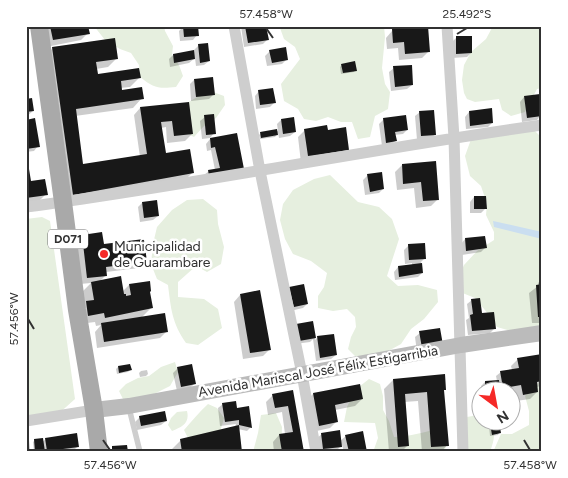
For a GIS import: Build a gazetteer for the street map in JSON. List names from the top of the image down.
{
  "streets": {
    "main road": ["D071", "Avenida Mariscal José Félix Estigarribia"]
  },
  "crossings": [
    ["D071", "Avenida Mariscal José Félix Estigarribia"]
  ],
  "places": ["Municipalidad de Guarambare"],
  "north": "bottom right",
  "coordinates": ["57.458°W", "25.492°S", "57.456°W"]
}
